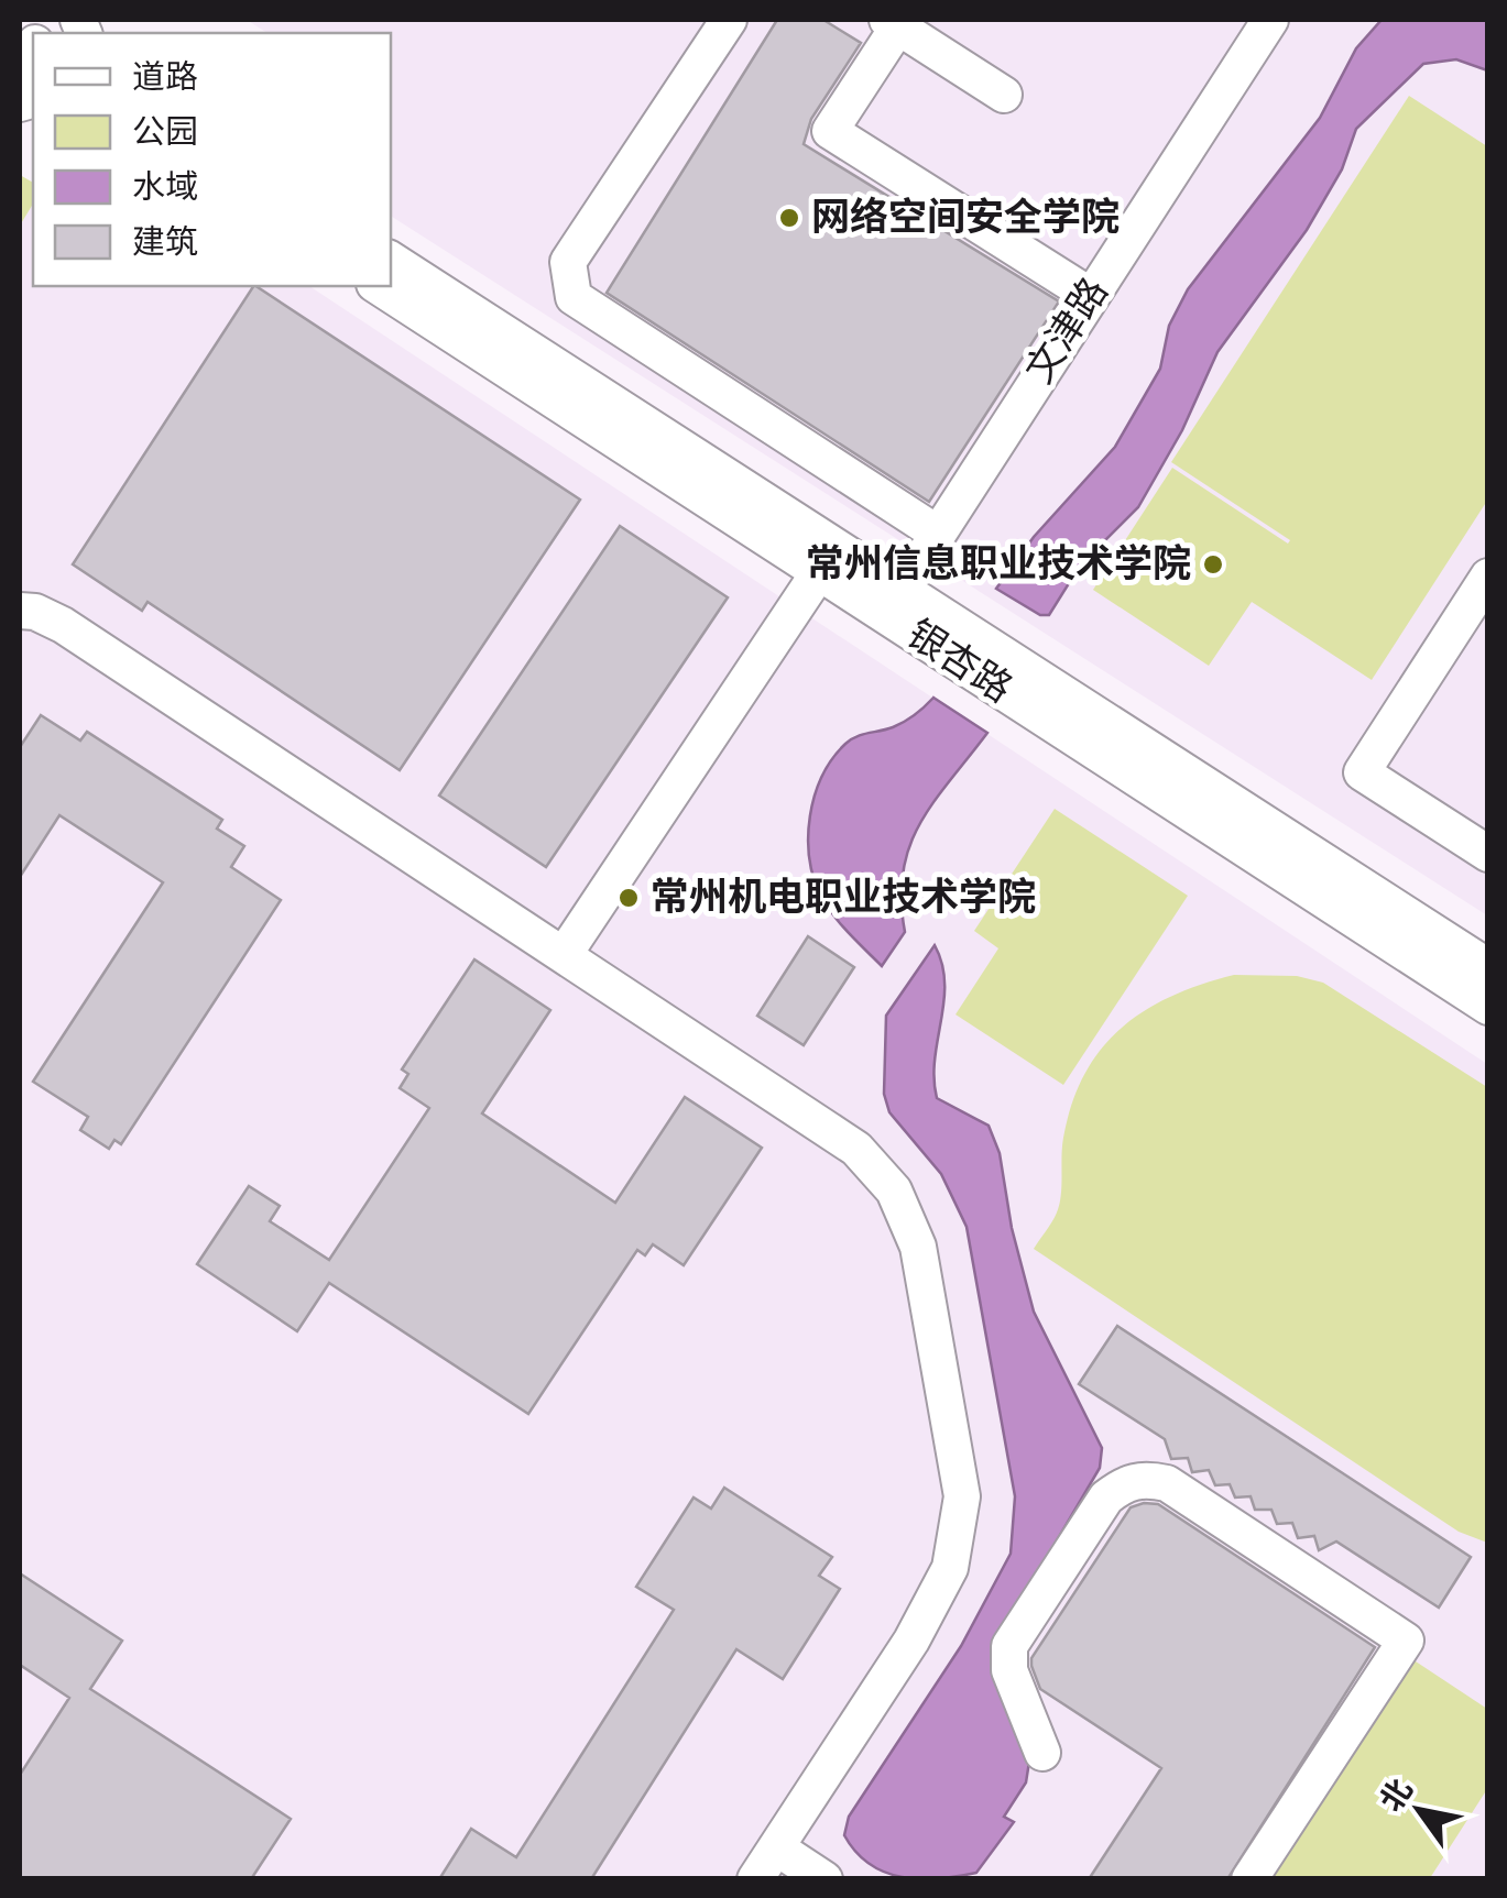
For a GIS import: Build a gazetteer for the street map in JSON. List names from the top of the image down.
{
  "streets": {
    "street": ["文津路", "银杏路"]
  },
  "crossings": [
    ["文津路", "银杏路"]
  ],
  "places": ["网络空间安全学院", "常州信息职业技术学院", "常州机电职业技术学院"],
  "legend": [
    "道路",
    "公园",
    "水域",
    "建筑"
  ],
  "north": "top left"
}
